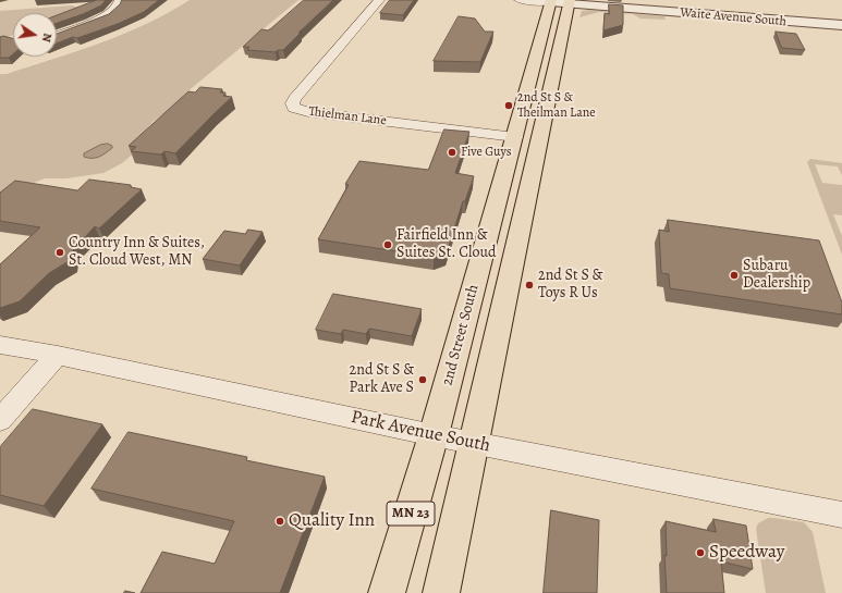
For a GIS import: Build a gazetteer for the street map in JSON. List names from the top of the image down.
{
  "streets": {
    "highway": ["2nd Street South", "MN 23"],
    "street": ["Waite Avenue South", "Thielman Lane", "Park Avenue South"]
  },
  "crossings": [
    ["Waite Avenue South", "2nd Street South"],
    ["Waite Avenue South", "MN 23"],
    ["Thielman Lane", "2nd Street South"],
    ["2nd Street South", "Park Avenue South"],
    ["2nd Street South", "MN 23"],
    ["Park Avenue South", "MN 23"]
  ],
  "places": [
    "2nd St S & Theilman Lane",
    "Five Guys",
    "Fairfield Inn & Suites St. Cloud",
    "Country Inn & Suites, St. Cloud West, MN",
    "Subaru Dealership",
    "2nd St S & Toys R Us",
    "2nd St S & Park Ave S",
    "Quality Inn",
    "Speedway"
  ],
  "north": "right"
}
